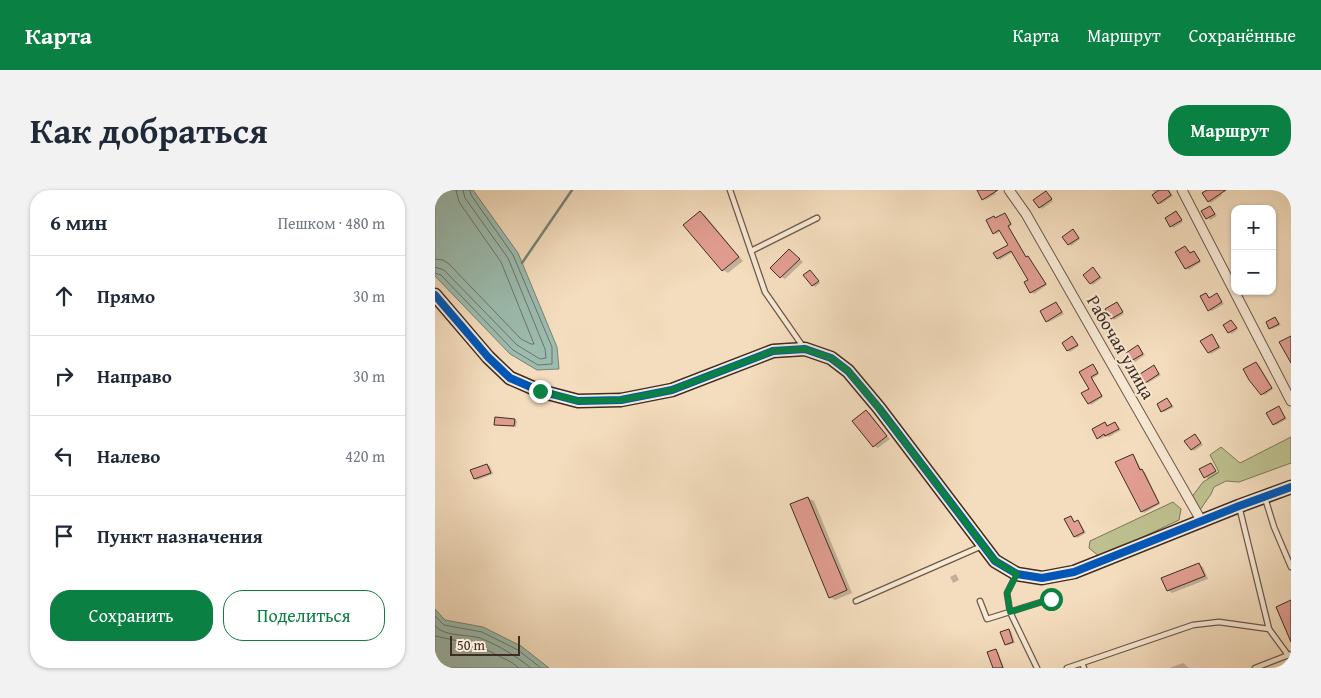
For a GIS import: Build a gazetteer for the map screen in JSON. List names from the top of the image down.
{
  "streets": {
    "street": ["Рабочая улица"]
  },
  "scale_bar": "50 m",
  "page": {
    "header": "Карта",
    "nav": ["Карта", "Маршрут", "Сохранённые"],
    "title": "Как добраться",
    "buttons": [
      "Маршрут",
      ["Сохранить", "Поделиться"]
    ],
    "heading": ["6 мин", "Пешком · 480 m"],
    "map_buttons": ["+", "−"],
    "list": [
      ["Прямо", "30 m"],
      ["Направо", "30 m"],
      ["Налево", "420 m"],
      "Пункт назначения"
    ],
    "scale": "50 m"
  }
}
